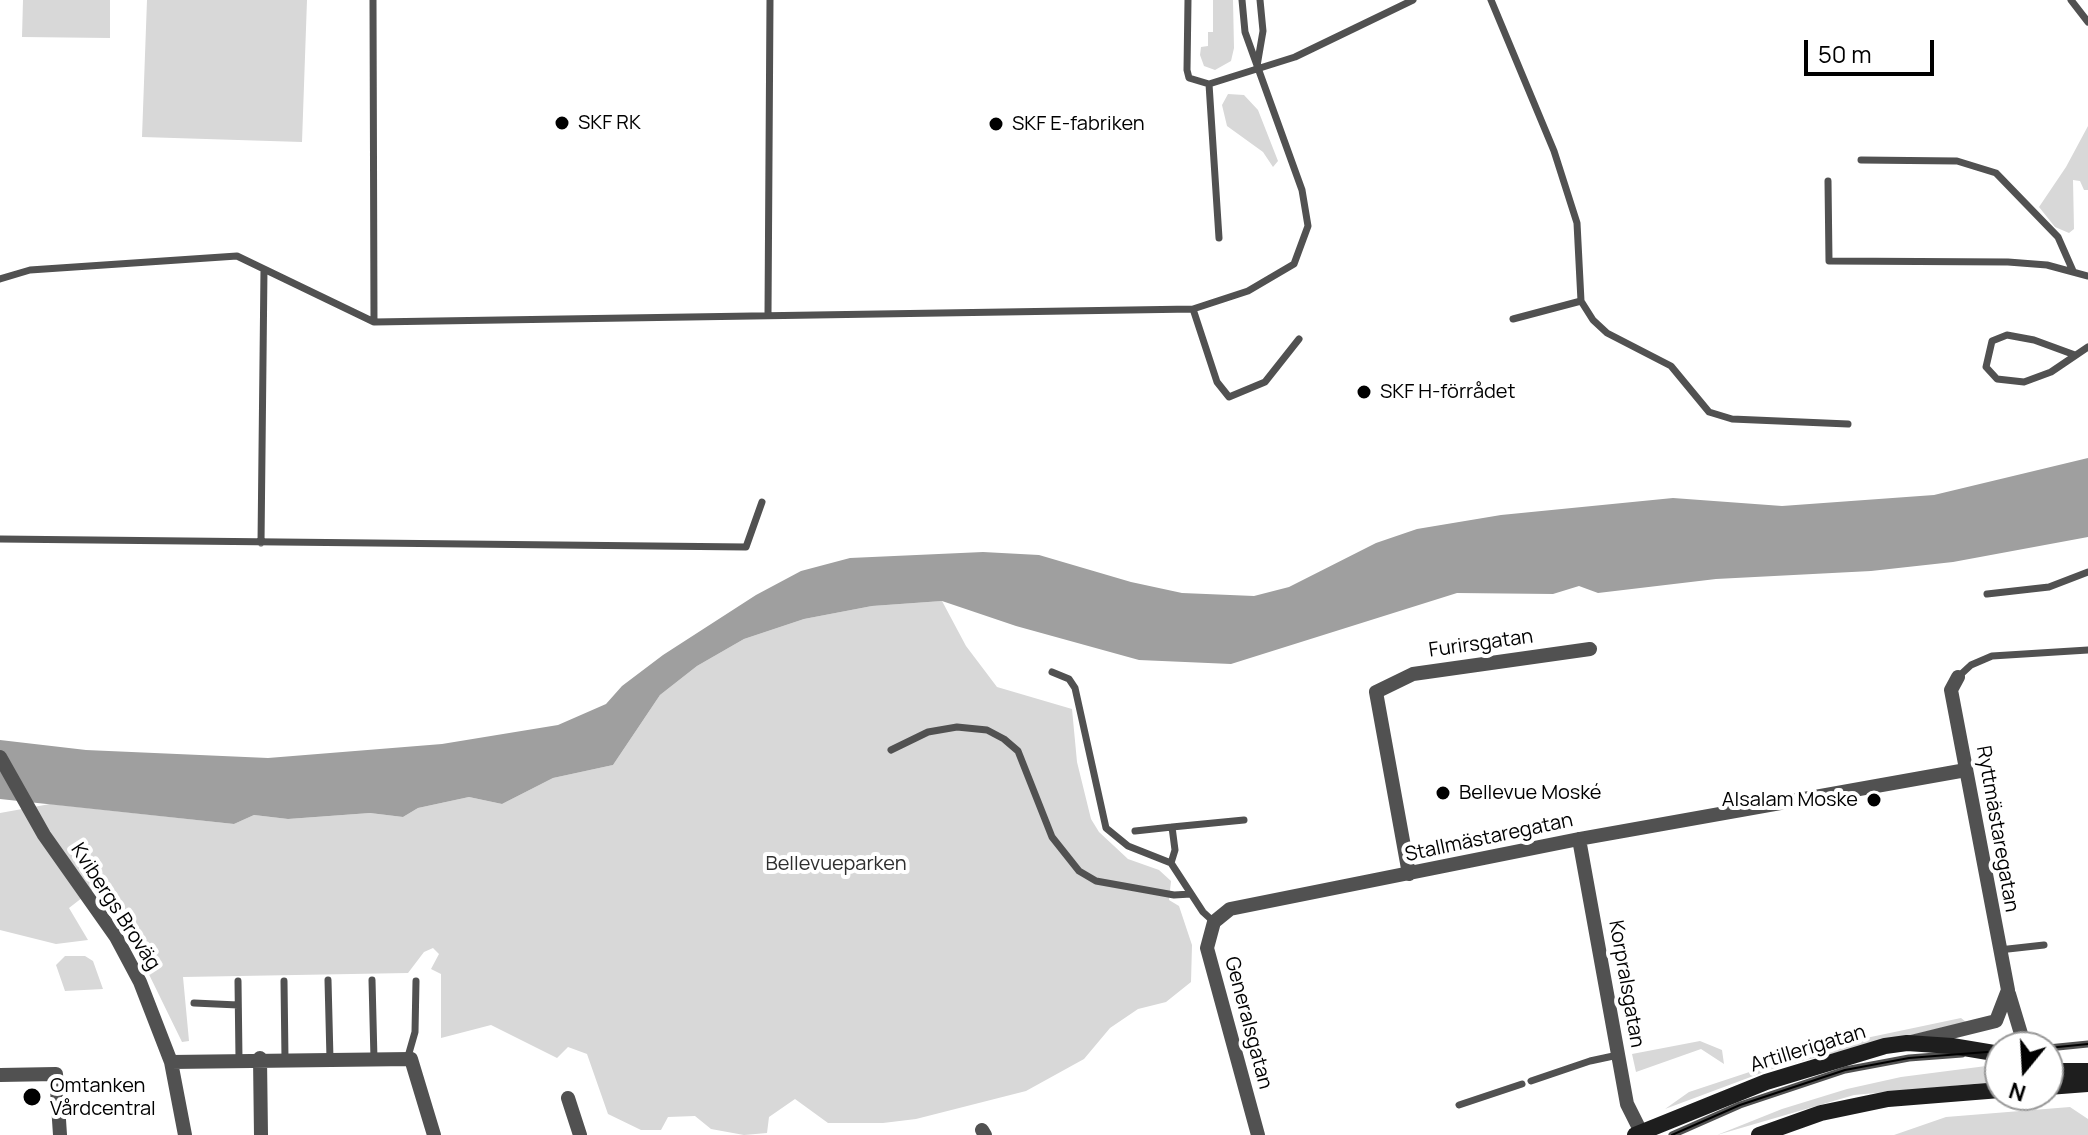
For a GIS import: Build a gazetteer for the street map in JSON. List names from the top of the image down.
{
  "streets": {
    "main road": ["Artillerigatan"],
    "street": [
      "Furirsgatan",
      "Ryttmästaregatan",
      "Stallmästaregatan",
      "Kvibergs Broväg",
      "Korpralsgatan",
      "Generalsgatan"
    ]
  },
  "crossings": [
    ["Furirsgatan", "Stallmästaregatan"],
    ["Ryttmästaregatan", "Stallmästaregatan"],
    ["Stallmästaregatan", "Korpralsgatan"],
    ["Stallmästaregatan", "Generalsgatan"],
    ["Korpralsgatan", "Artillerigatan"]
  ],
  "parks": ["Bellevueparken"],
  "places": [
    "SKF RK",
    "SKF E-fabriken",
    "SKF H-förrådet",
    "Bellevue Moské",
    "Alsalam Moske",
    "Omtanken Vårdcentral"
  ],
  "scale_bar": "50 m",
  "north": "bottom"
}
